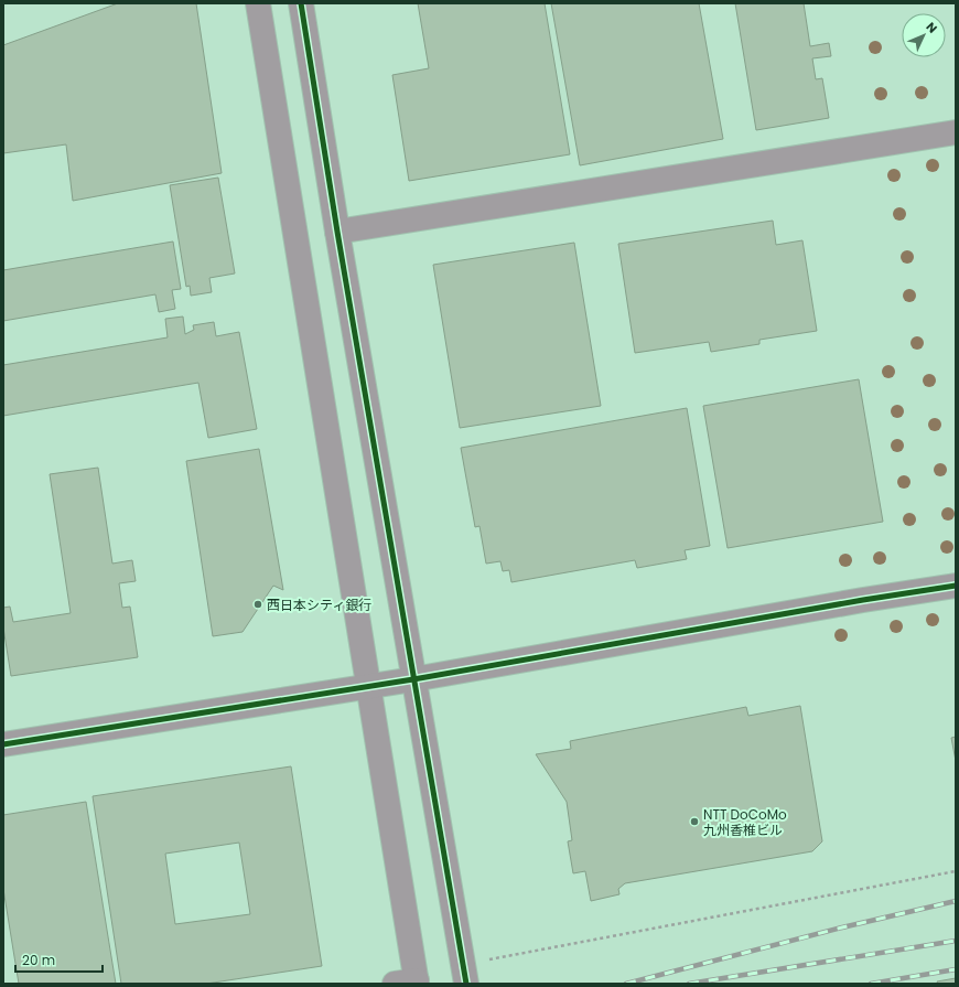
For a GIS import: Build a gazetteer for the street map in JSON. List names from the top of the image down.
{
  "places": ["西日本シティ銀行", "NTT DoCoMo 九州香椎ビル"],
  "scale_bar": "20 m",
  "north": "top right"
}
